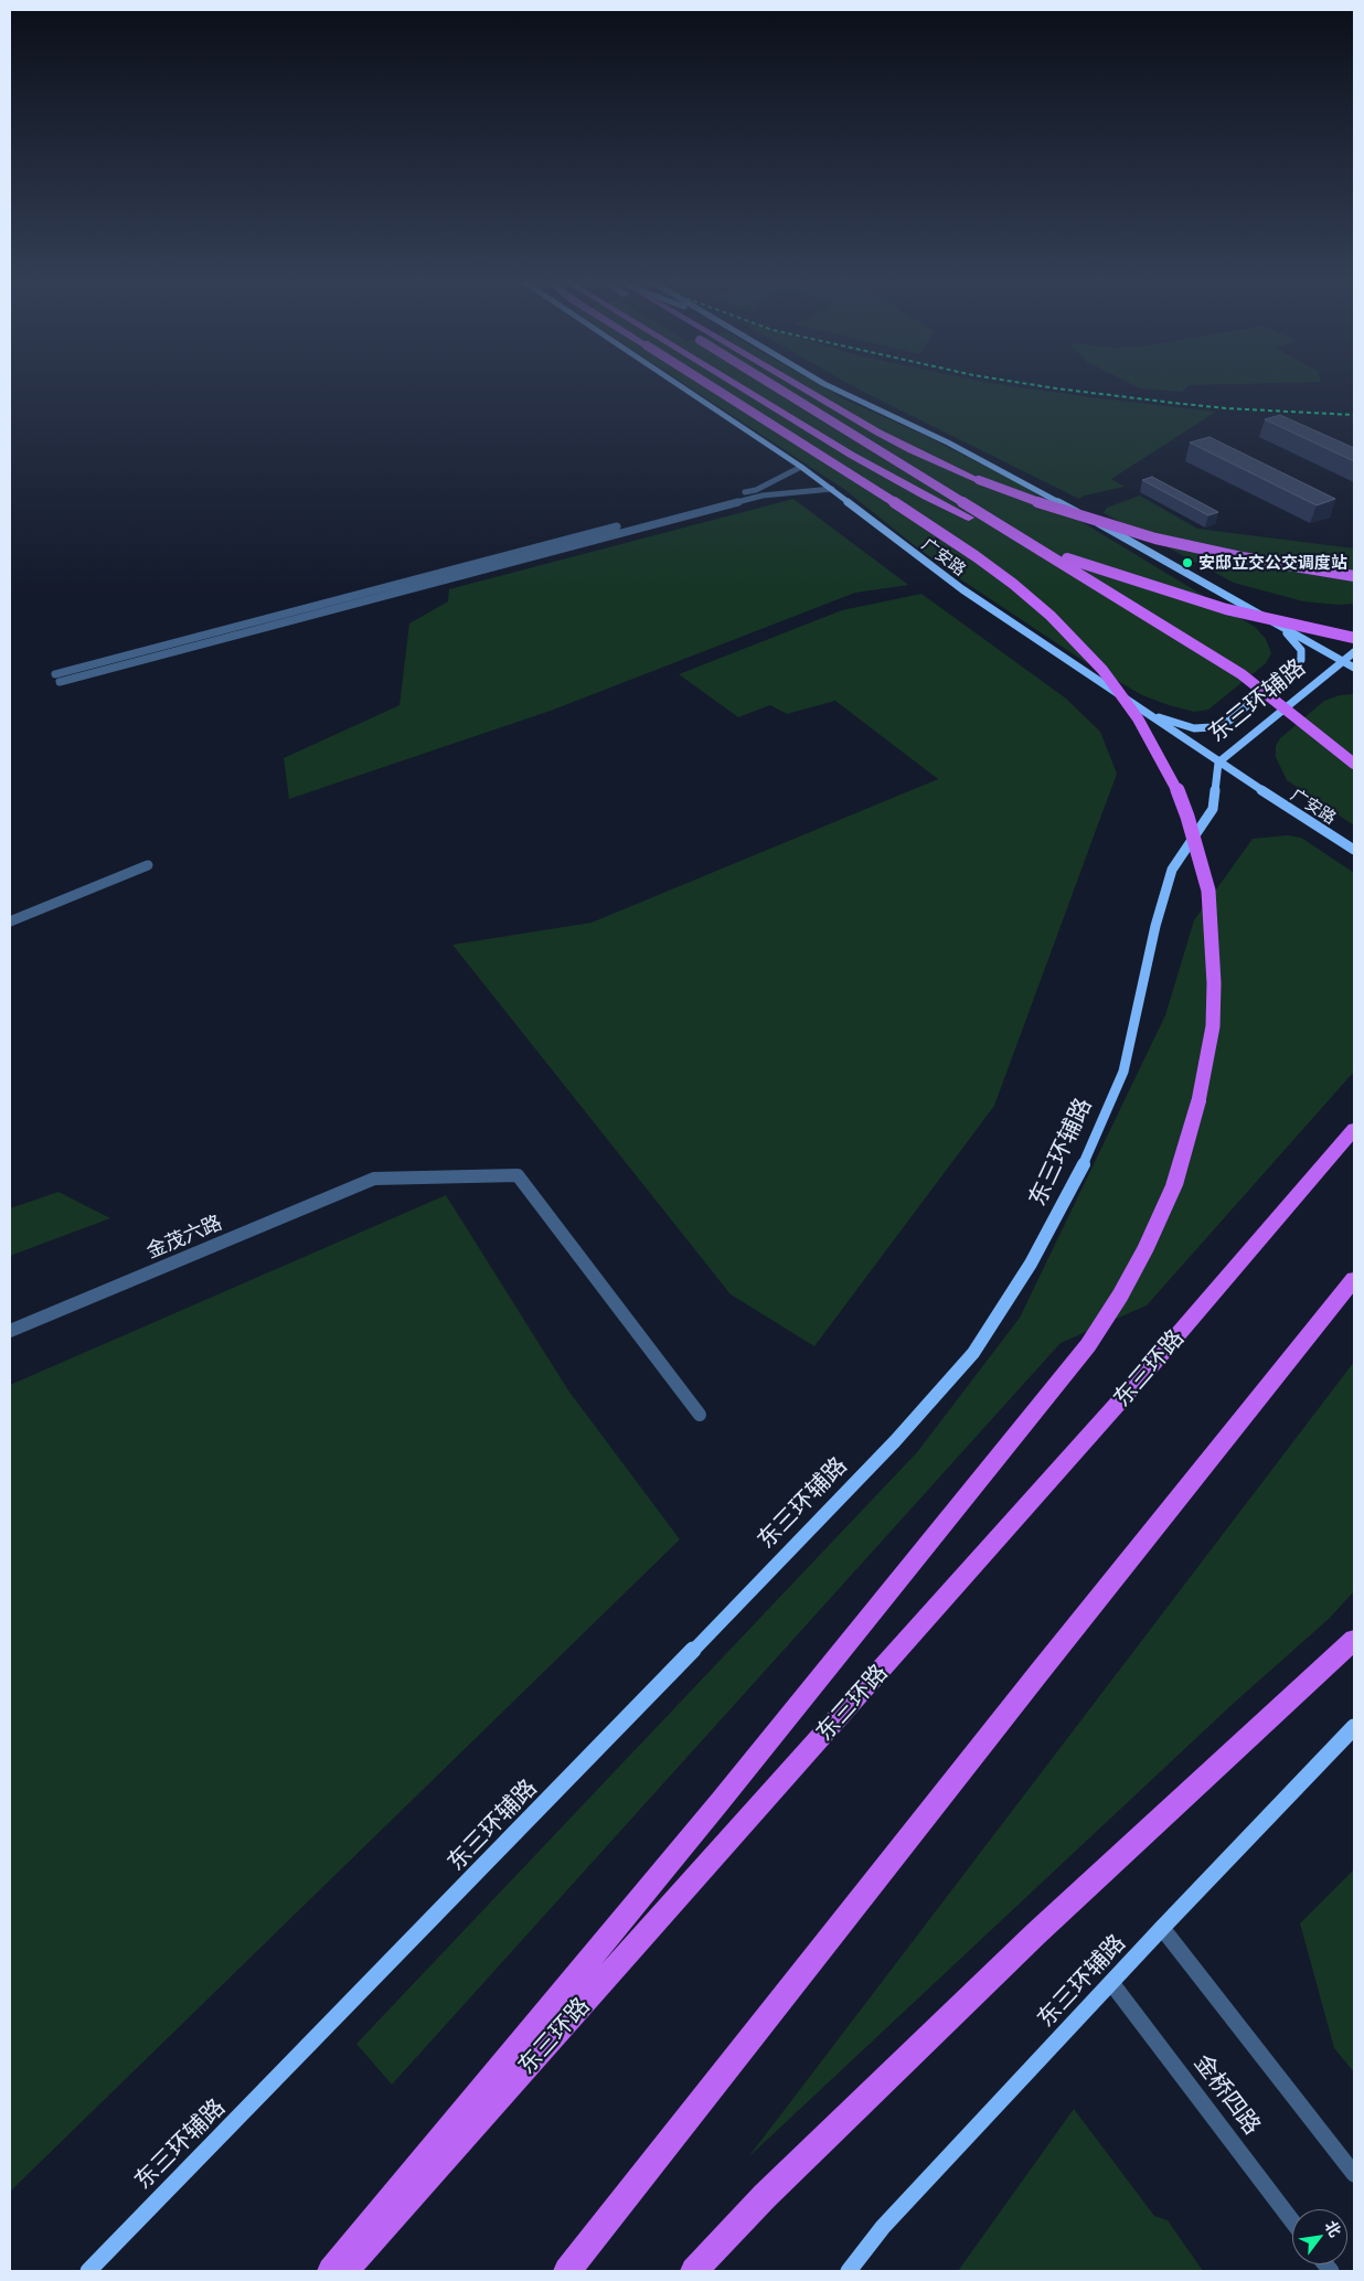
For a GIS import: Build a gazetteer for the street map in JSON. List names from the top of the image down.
{
  "streets": {
    "highway": ["东三环路"],
    "main road": ["广安路", "东三环辅路"],
    "street": ["金茂六路", "金桥四路"]
  },
  "crossings": [
    ["广安路", "东三环辅路"],
    ["东三环辅路", "金桥四路"]
  ],
  "places": ["安邸立交公交调度站"],
  "north": "top right"
}
